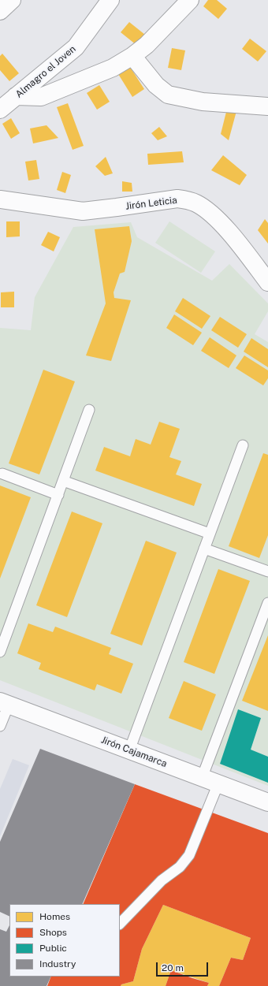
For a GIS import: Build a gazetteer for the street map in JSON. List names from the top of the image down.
{
  "streets": {
    "street": ["Almagro el Joven", "Jirón Leticia", "Jirón Cajamarca"]
  },
  "legend": [
    "Homes",
    "Shops",
    "Public",
    "Industry"
  ],
  "scale_bar": "20 m"
}
